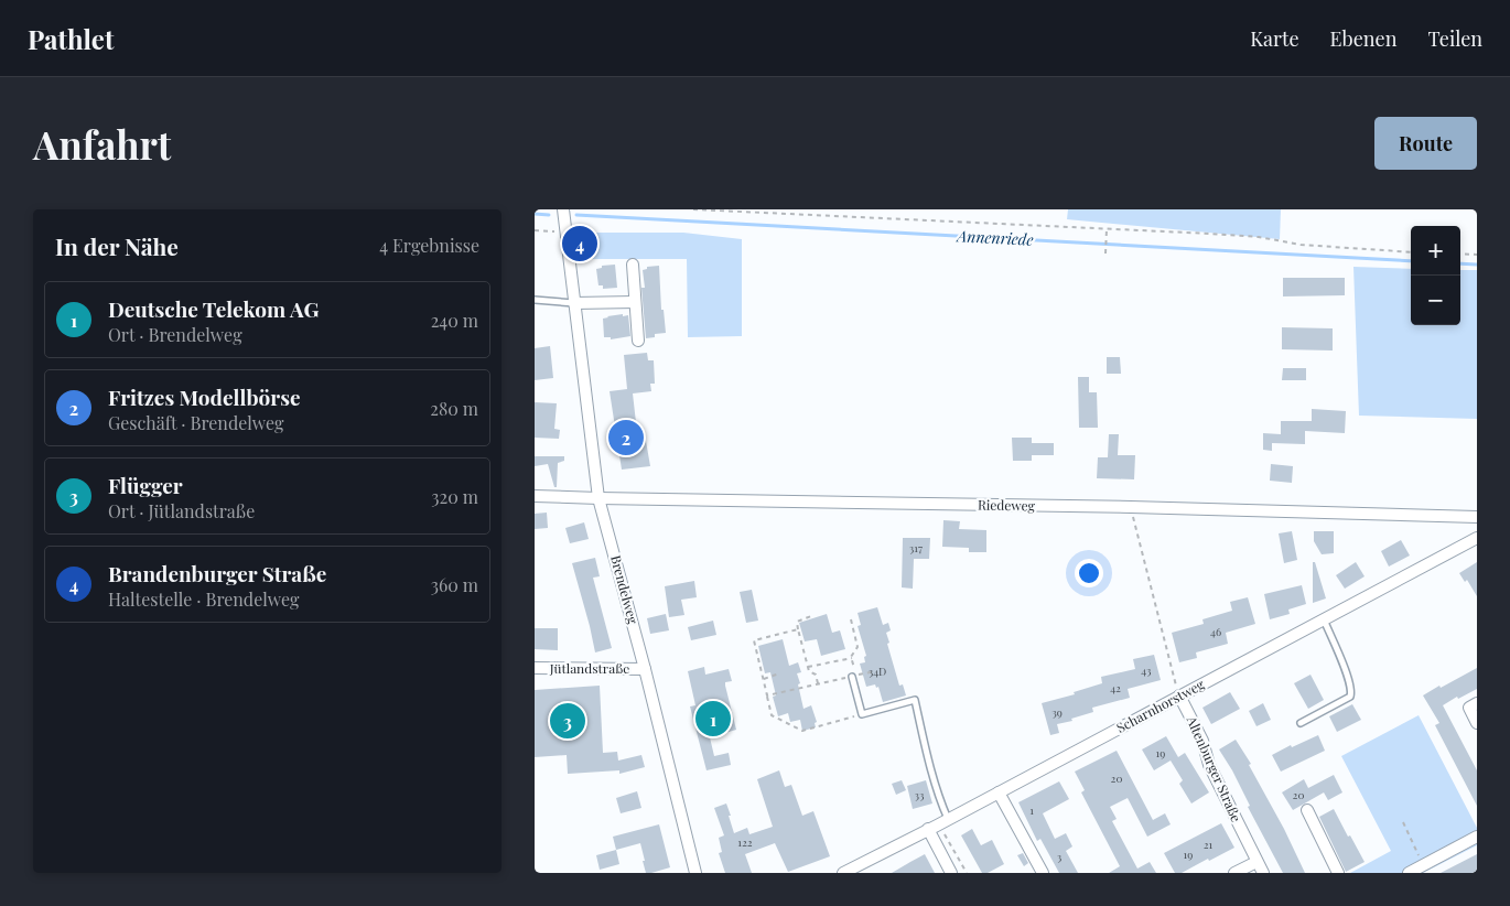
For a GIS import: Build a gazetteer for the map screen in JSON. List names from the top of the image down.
{
  "streets": {
    "street": [
      "Riedeweg",
      "Brendelweg",
      "Jütlandstraße",
      "Scharnhorstweg",
      "Altenburger Straße"
    ]
  },
  "crossings": [
    ["Riedeweg", "Brendelweg"],
    ["Brendelweg", "Jütlandstraße"],
    ["Scharnhorstweg", "Altenburger Straße"]
  ],
  "water": ["Annenriede"],
  "house_numbers": [
    "317",
    "46",
    "43",
    "34D",
    "42",
    "39",
    "19",
    "20",
    "33",
    "20",
    "1",
    "122",
    "21",
    "19",
    "3"
  ],
  "page": {
    "header": "Pathlet",
    "nav": ["Karte", "Ebenen", "Teilen"],
    "buttons": "Route",
    "title": "Anfahrt",
    "heading": ["In der Nähe", "4 Ergebnisse"],
    "pins": [
      "4",
      "2",
      "1",
      "3"
    ],
    "map_buttons": ["+", "−"],
    "list": [
      {
        "mark": "1",
        "name": "Deutsche Telekom AG",
        "note": "Ort · Brendelweg",
        "value": "240 m"
      },
      {
        "mark": "2",
        "name": "Fritzes Modellbörse",
        "note": "Geschäft · Brendelweg",
        "value": "280 m"
      },
      {
        "mark": "3",
        "name": "Flügger",
        "note": "Ort · Jütlandstraße",
        "value": "320 m"
      },
      {
        "mark": "4",
        "name": "Brandenburger Straße",
        "note": "Haltestelle · Brendelweg",
        "value": "360 m"
      }
    ]
  }
}
